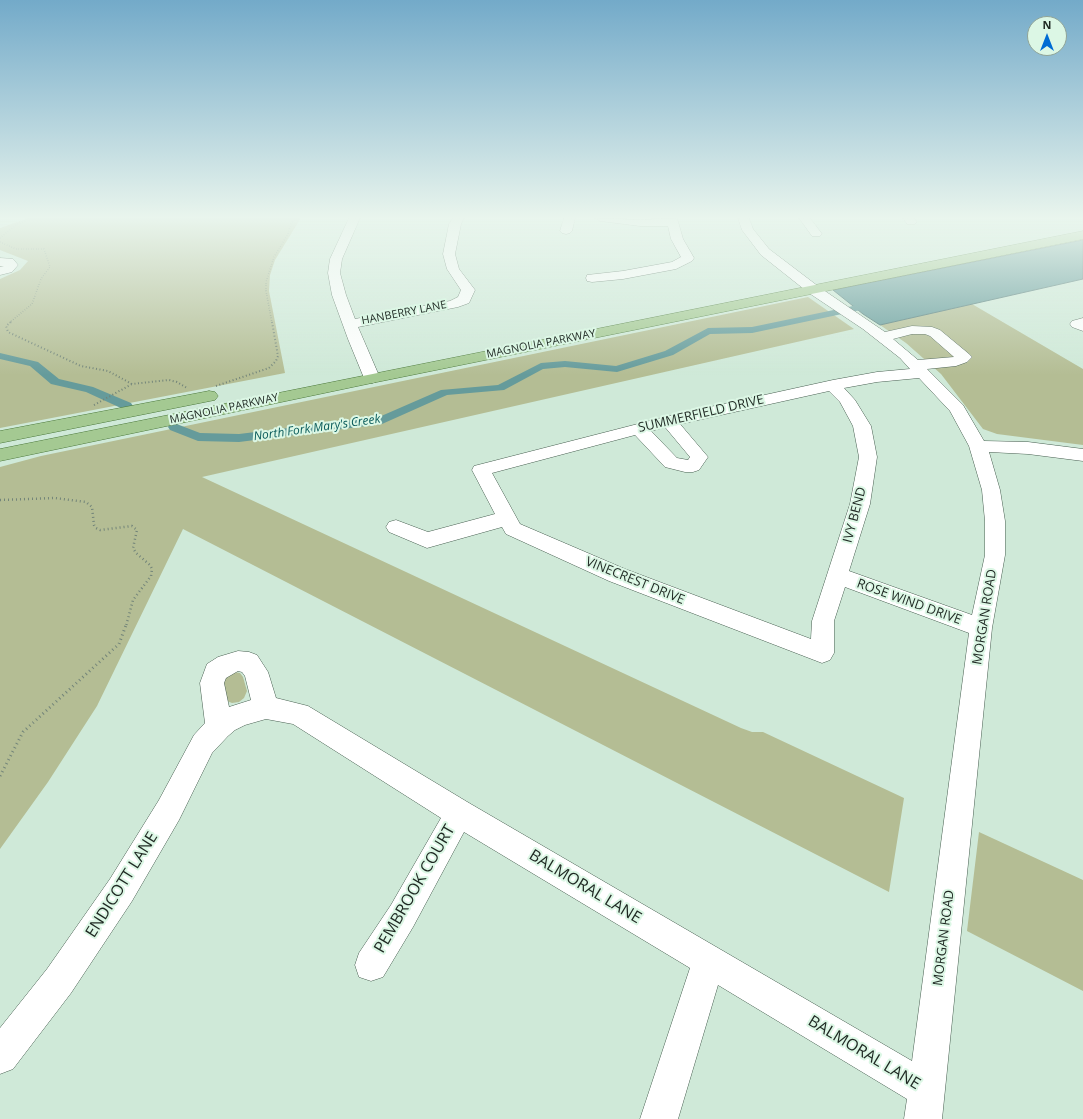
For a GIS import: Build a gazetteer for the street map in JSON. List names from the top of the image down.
{
  "streets": {
    "main road": ["MAGNOLIA PARKWAY"],
    "street": [
      "HANBERRY LANE",
      "SUMMERFIELD DRIVE",
      "IVY BEND",
      "VINECREST DRIVE",
      "ROSE WIND DRIVE",
      "MORGAN ROAD",
      "ENDICOTT LANE",
      "BALMORAL LANE",
      "PEMBROOK COURT"
    ]
  },
  "crossings": [
    ["MAGNOLIA PARKWAY", "MORGAN ROAD"],
    ["SUMMERFIELD DRIVE", "IVY BEND"],
    ["SUMMERFIELD DRIVE", "VINECREST DRIVE"],
    ["SUMMERFIELD DRIVE", "MORGAN ROAD"],
    ["IVY BEND", "VINECREST DRIVE"],
    ["IVY BEND", "ROSE WIND DRIVE"],
    ["ROSE WIND DRIVE", "MORGAN ROAD"],
    ["MORGAN ROAD", "BALMORAL LANE"],
    ["ENDICOTT LANE", "BALMORAL LANE"],
    ["BALMORAL LANE", "PEMBROOK COURT"]
  ],
  "water": ["North Fork Mary's Creek"],
  "north": "top"
}
